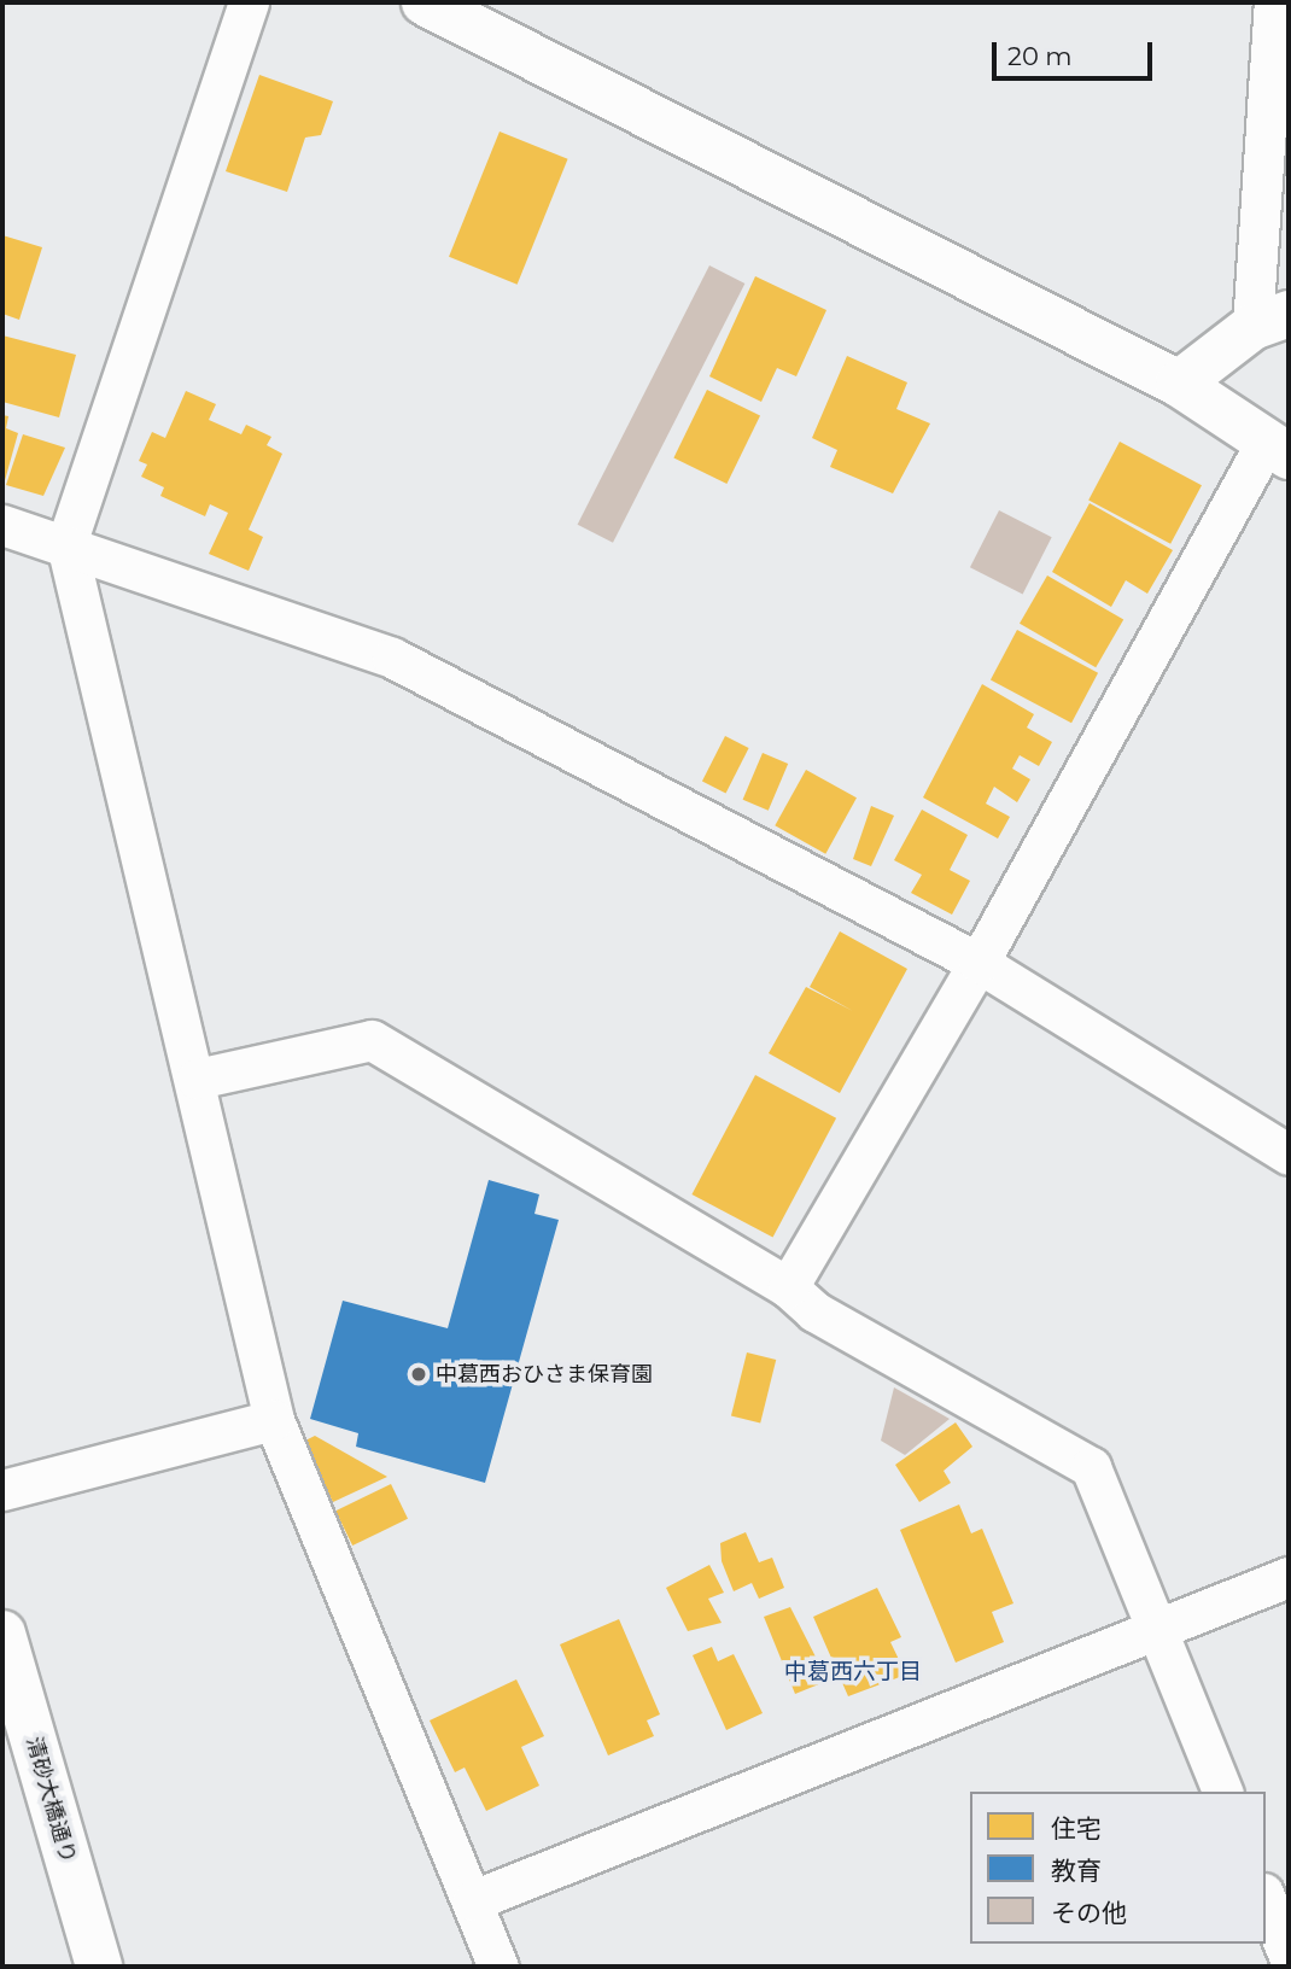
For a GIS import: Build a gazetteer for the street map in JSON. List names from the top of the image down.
{
  "streets": {
    "street": ["清砂大橋通り"]
  },
  "districts": ["中葛西六丁目"],
  "places": ["中葛西おひさま保育園"],
  "legend": ["住宅", "教育", "その他"],
  "scale_bar": "20 m"
}
